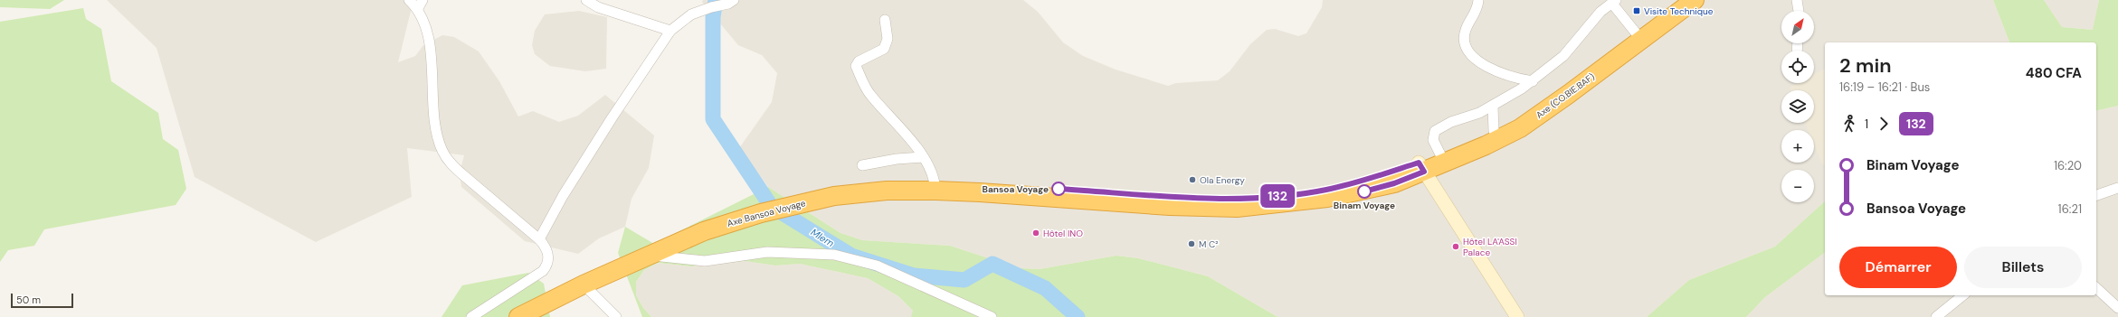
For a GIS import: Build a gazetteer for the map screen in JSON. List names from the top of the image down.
{
  "streets": {
    "highway": ["Axe (CO.BIE.BAF)", "Axe Bansoa Voyage"]
  },
  "crossings": [
    ["Axe (CO.BIE.BAF)", "Axe Bansoa Voyage"]
  ],
  "water": ["Mlem"],
  "places": {
    "transit": ["Visite Technique"],
    "other": [
      "Ola Energy",
      "Bansoa Voyage",
      "Binam Voyage",
      "Hôtel INO",
      "M C²",
      "Hôtel LA'ASSI Palace"
    ]
  },
  "lines": ["bus line 132"],
  "scale_bar": "50 m",
  "north": "top right",
  "page": {
    "on_map": "132",
    "map_buttons": ["+", "−"],
    "heading": ["2 min", "16:19 – 16:21 · Bus", "480 CFA"],
    "legs": ["1", "132"],
    "list": [
      {
        "name": "Binam Voyage",
        "value": "16:20"
      },
      {
        "name": "Bansoa Voyage",
        "value": "16:21"
      }
    ],
    "buttons": ["Démarrer", "Billets"],
    "scale": "50 m"
  }
}
